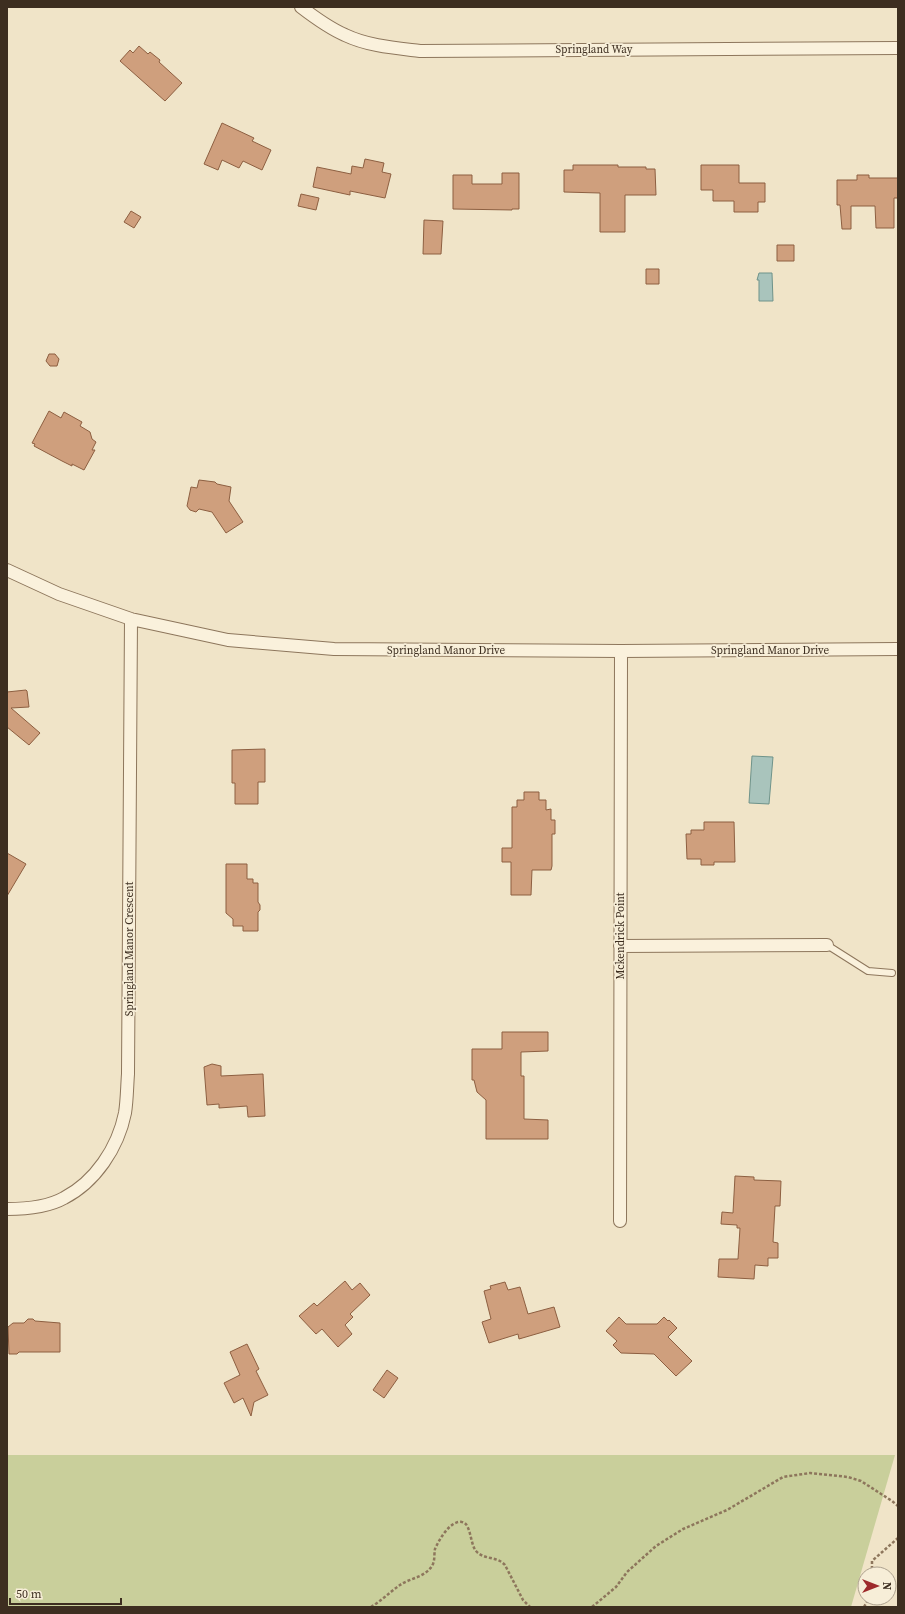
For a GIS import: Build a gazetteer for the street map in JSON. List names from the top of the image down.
{
  "streets": {
    "street": [
      "Springland Way",
      "Springland Manor Drive",
      "Mckendrick Point",
      "Springland Manor Crescent"
    ]
  },
  "crossings": [
    ["Springland Manor Drive", "Mckendrick Point"],
    ["Springland Manor Drive", "Springland Manor Crescent"]
  ],
  "scale_bar": "50 m",
  "north": "right"
}
